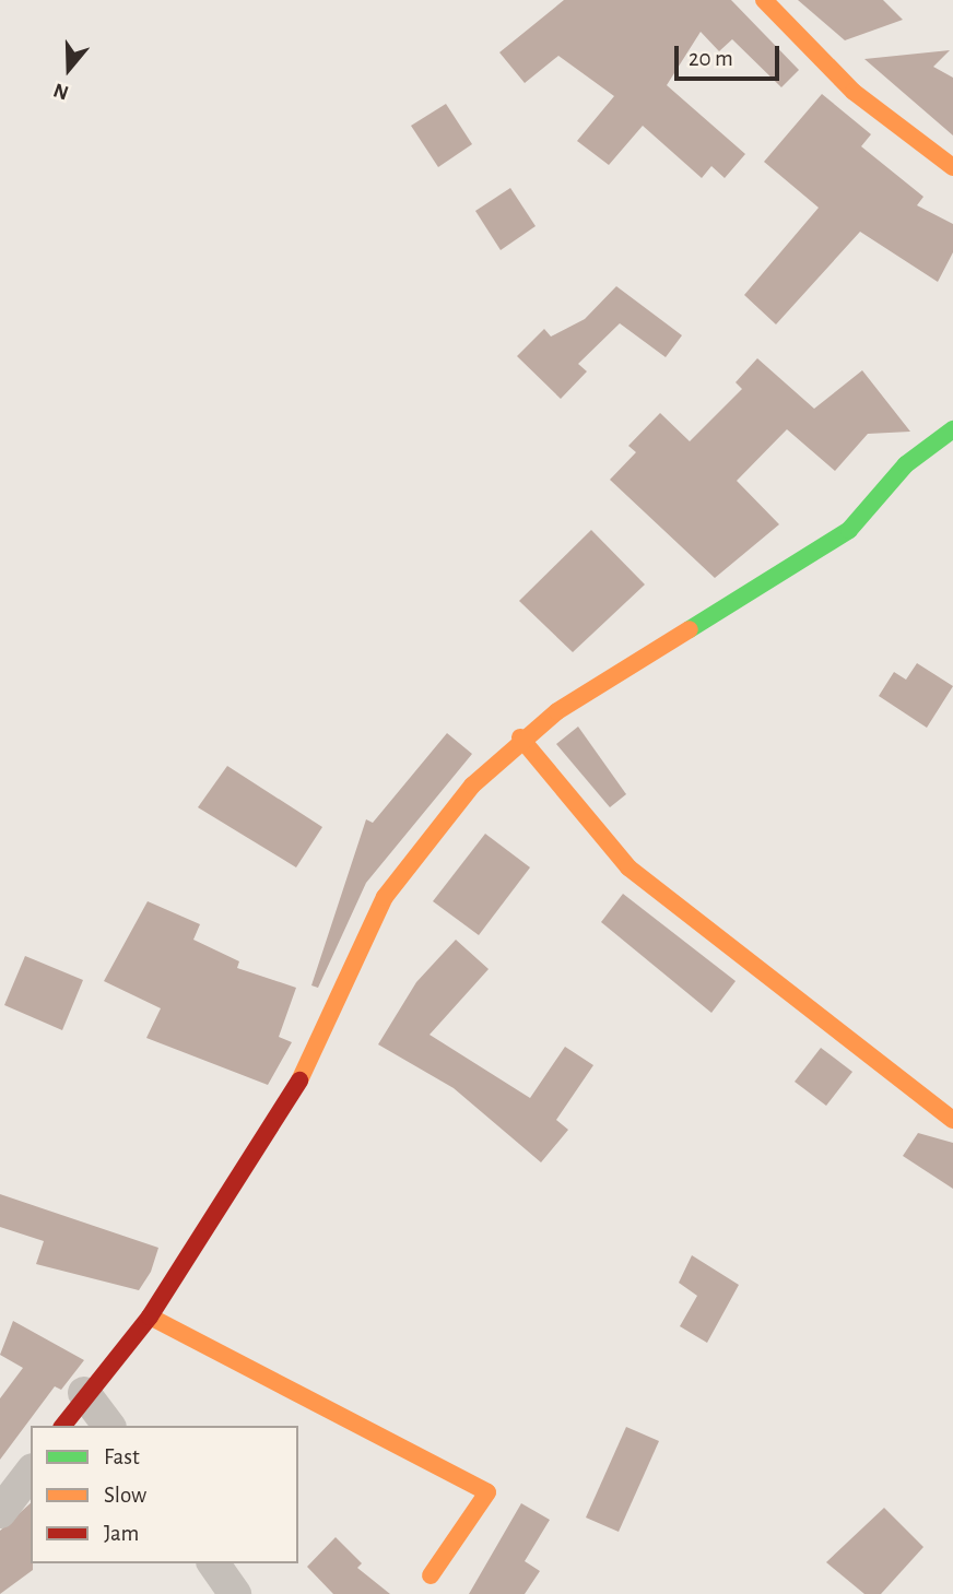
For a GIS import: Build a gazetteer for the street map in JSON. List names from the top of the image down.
{
  "legend": ["Fast", "Slow", "Jam"],
  "scale_bar": "20 m",
  "north": "bottom"
}
